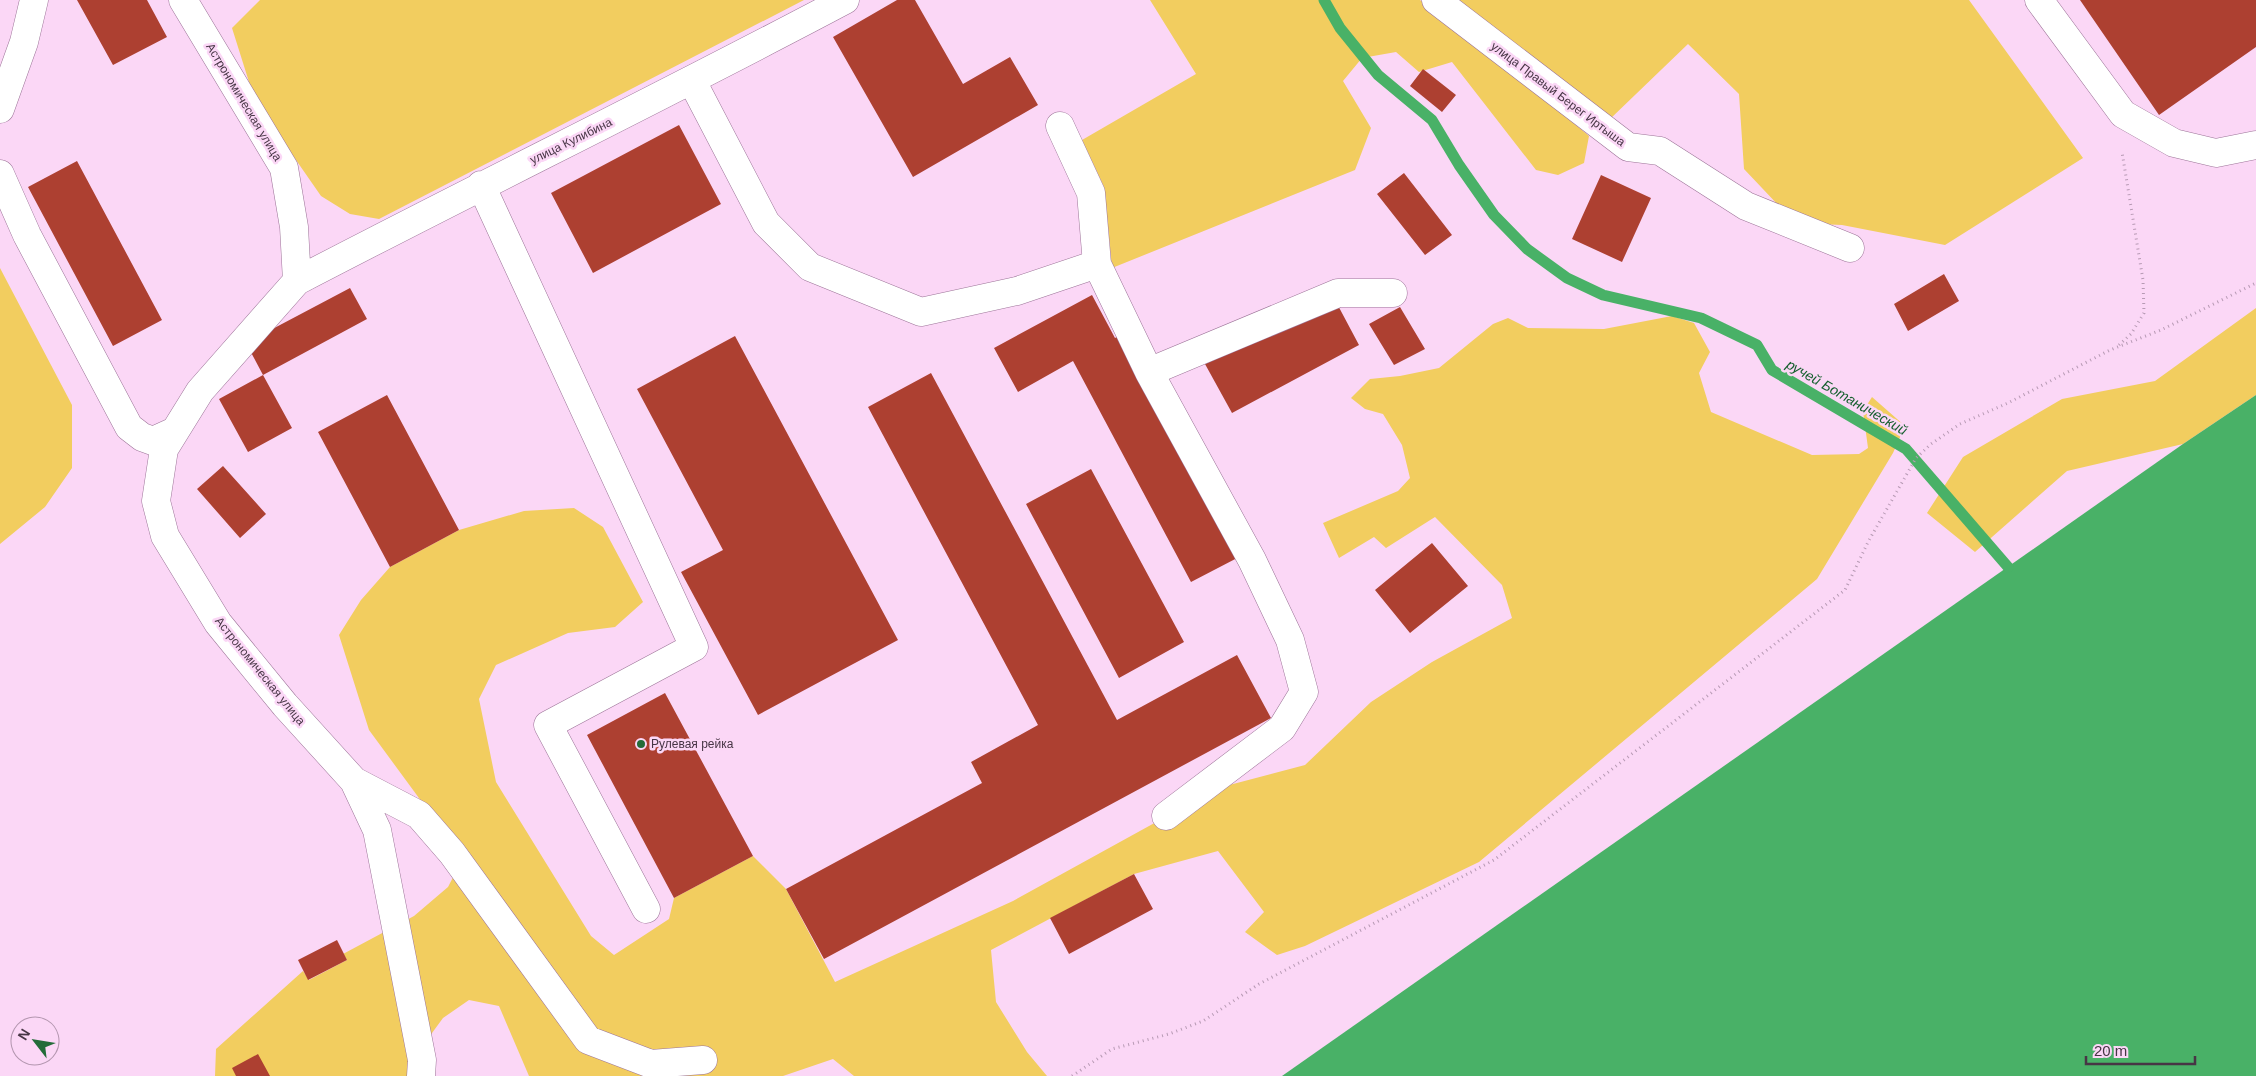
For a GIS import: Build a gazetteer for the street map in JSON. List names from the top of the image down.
{
  "streets": {
    "street": ["улица Правый Берег Иртыша", "Астрономическая улица", "улица Кулибина"]
  },
  "crossings": [
    ["Астрономическая улица", "улица Кулибина"]
  ],
  "water": ["ручей Ботанический"],
  "places": ["Рулевая рейка"],
  "scale_bar": "20 m",
  "north": "top left"
}
